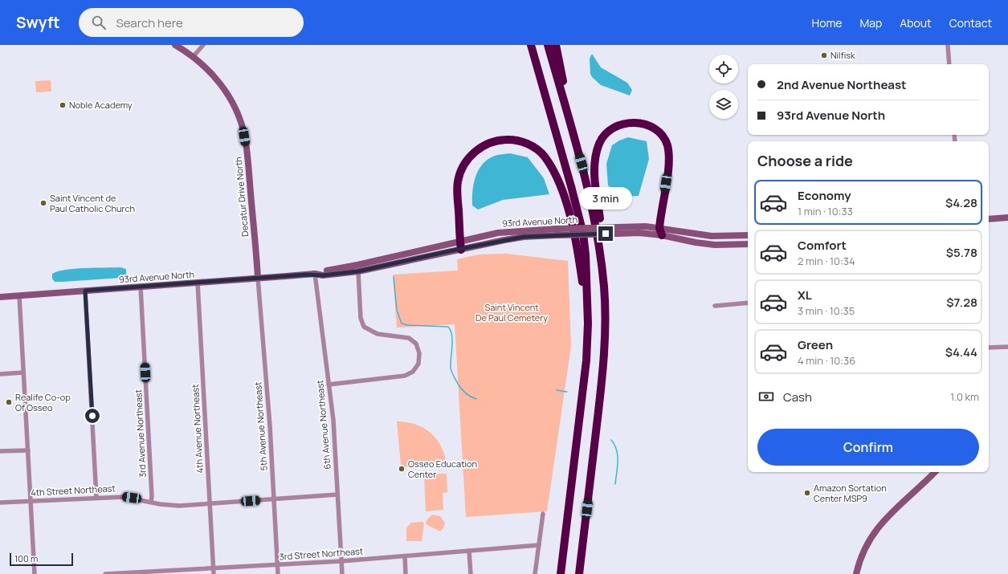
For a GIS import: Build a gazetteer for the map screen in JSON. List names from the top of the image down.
{
  "streets": {
    "street": [
      "Decatur Drive North",
      "93rd Avenue North",
      "6th Avenue Northeast",
      "5th Avenue Northeast",
      "4th Avenue Northeast",
      "3rd Avenue Northeast",
      "4th Street Northeast",
      "3rd Street Northeast"
    ]
  },
  "crossings": [
    ["Decatur Drive North", "93rd Avenue North"],
    ["Decatur Drive North", "5th Avenue Northeast"],
    ["93rd Avenue North", "6th Avenue Northeast"],
    ["93rd Avenue North", "5th Avenue Northeast"],
    ["93rd Avenue North", "4th Avenue Northeast"],
    ["93rd Avenue North", "3rd Avenue Northeast"],
    ["6th Avenue Northeast", "4th Street Northeast"],
    ["6th Avenue Northeast", "3rd Street Northeast"],
    ["5th Avenue Northeast", "4th Street Northeast"],
    ["5th Avenue Northeast", "3rd Street Northeast"],
    ["4th Avenue Northeast", "4th Street Northeast"],
    ["4th Avenue Northeast", "3rd Street Northeast"],
    ["3rd Avenue Northeast", "4th Street Northeast"]
  ],
  "parks": ["Saint Vincent De Paul Cemetery"],
  "places": [
    "Nilfisk",
    "Noble Academy",
    "Saint Vincent de Paul Catholic Church",
    "Realife Co-op Of Osseo",
    "Osseo Education Center",
    "Amazon Sortation Center MSP9"
  ],
  "scale_bar": "100 m",
  "page": {
    "header": "Swyft",
    "search": "Search here",
    "nav": [
      "Home",
      "Map",
      "About",
      "Contact"
    ],
    "banner": ["2nd Avenue Northeast", "93rd Avenue North"],
    "heading": "Choose a ride",
    "list": [
      {
        "name": "Economy",
        "note": "1 min · 10:33",
        "value": "$4.28"
      },
      {
        "name": "Comfort",
        "note": "2 min · 10:34",
        "value": "$5.78"
      },
      {
        "name": "XL",
        "note": "3 min · 10:35",
        "value": "$7.28"
      },
      {
        "name": "Green",
        "note": "4 min · 10:36",
        "value": "$4.44"
      }
    ],
    "bubble": "3 min",
    "pay": ["Cash", "1.0 km"],
    "buttons": "Confirm",
    "scale": "100 m"
  }
}
